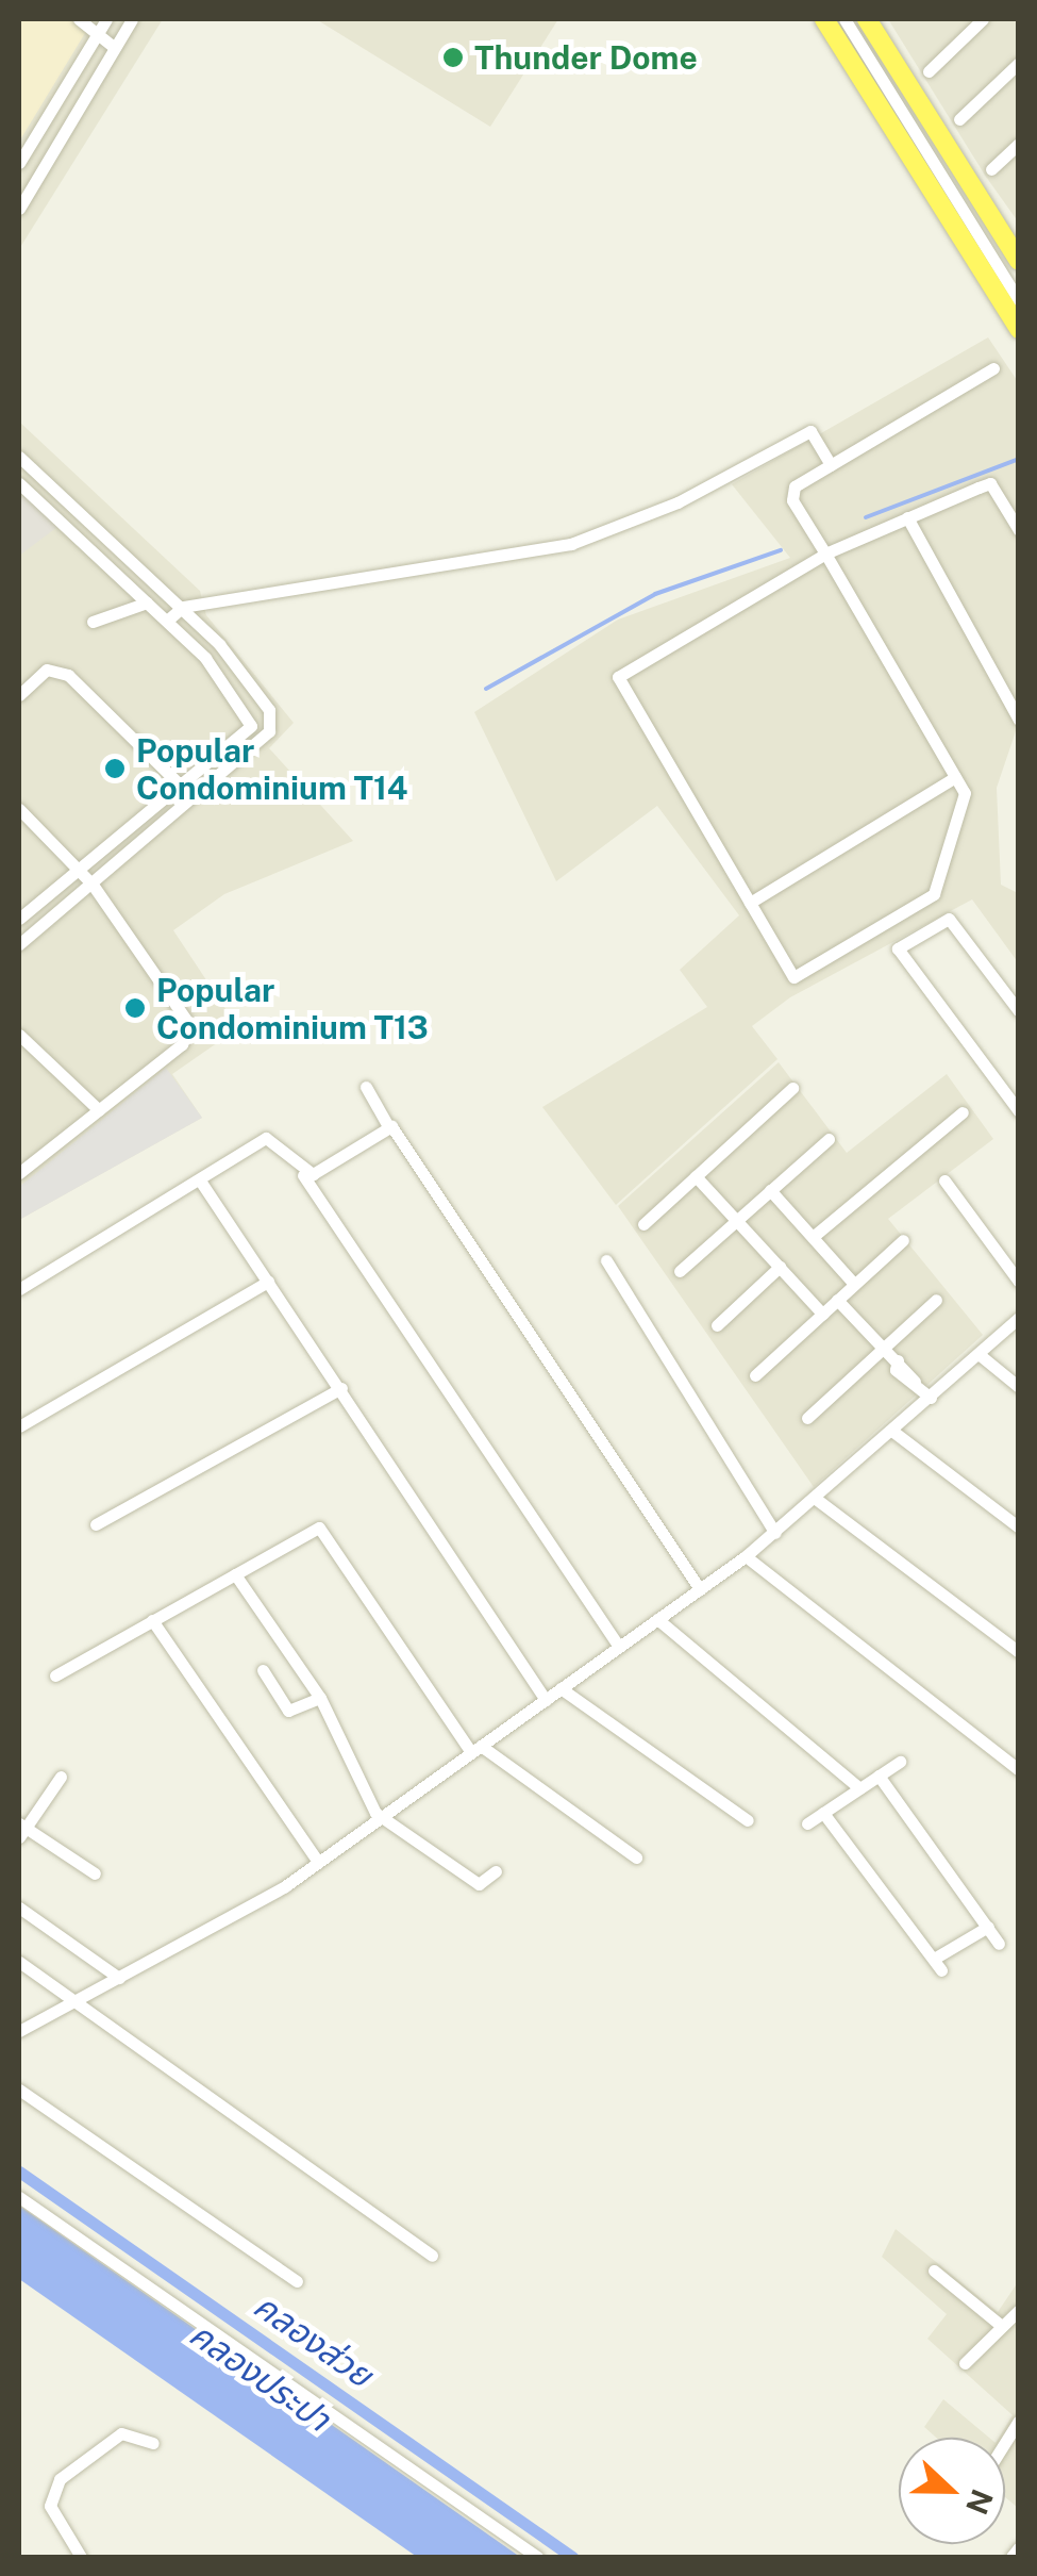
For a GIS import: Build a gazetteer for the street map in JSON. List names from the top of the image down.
{
  "water": ["คลองส่วย", "คลองประปา"],
  "places": ["Thunder Dome", "Popular Condominium T14", "Popular Condominium T13"],
  "north": "right"
}
